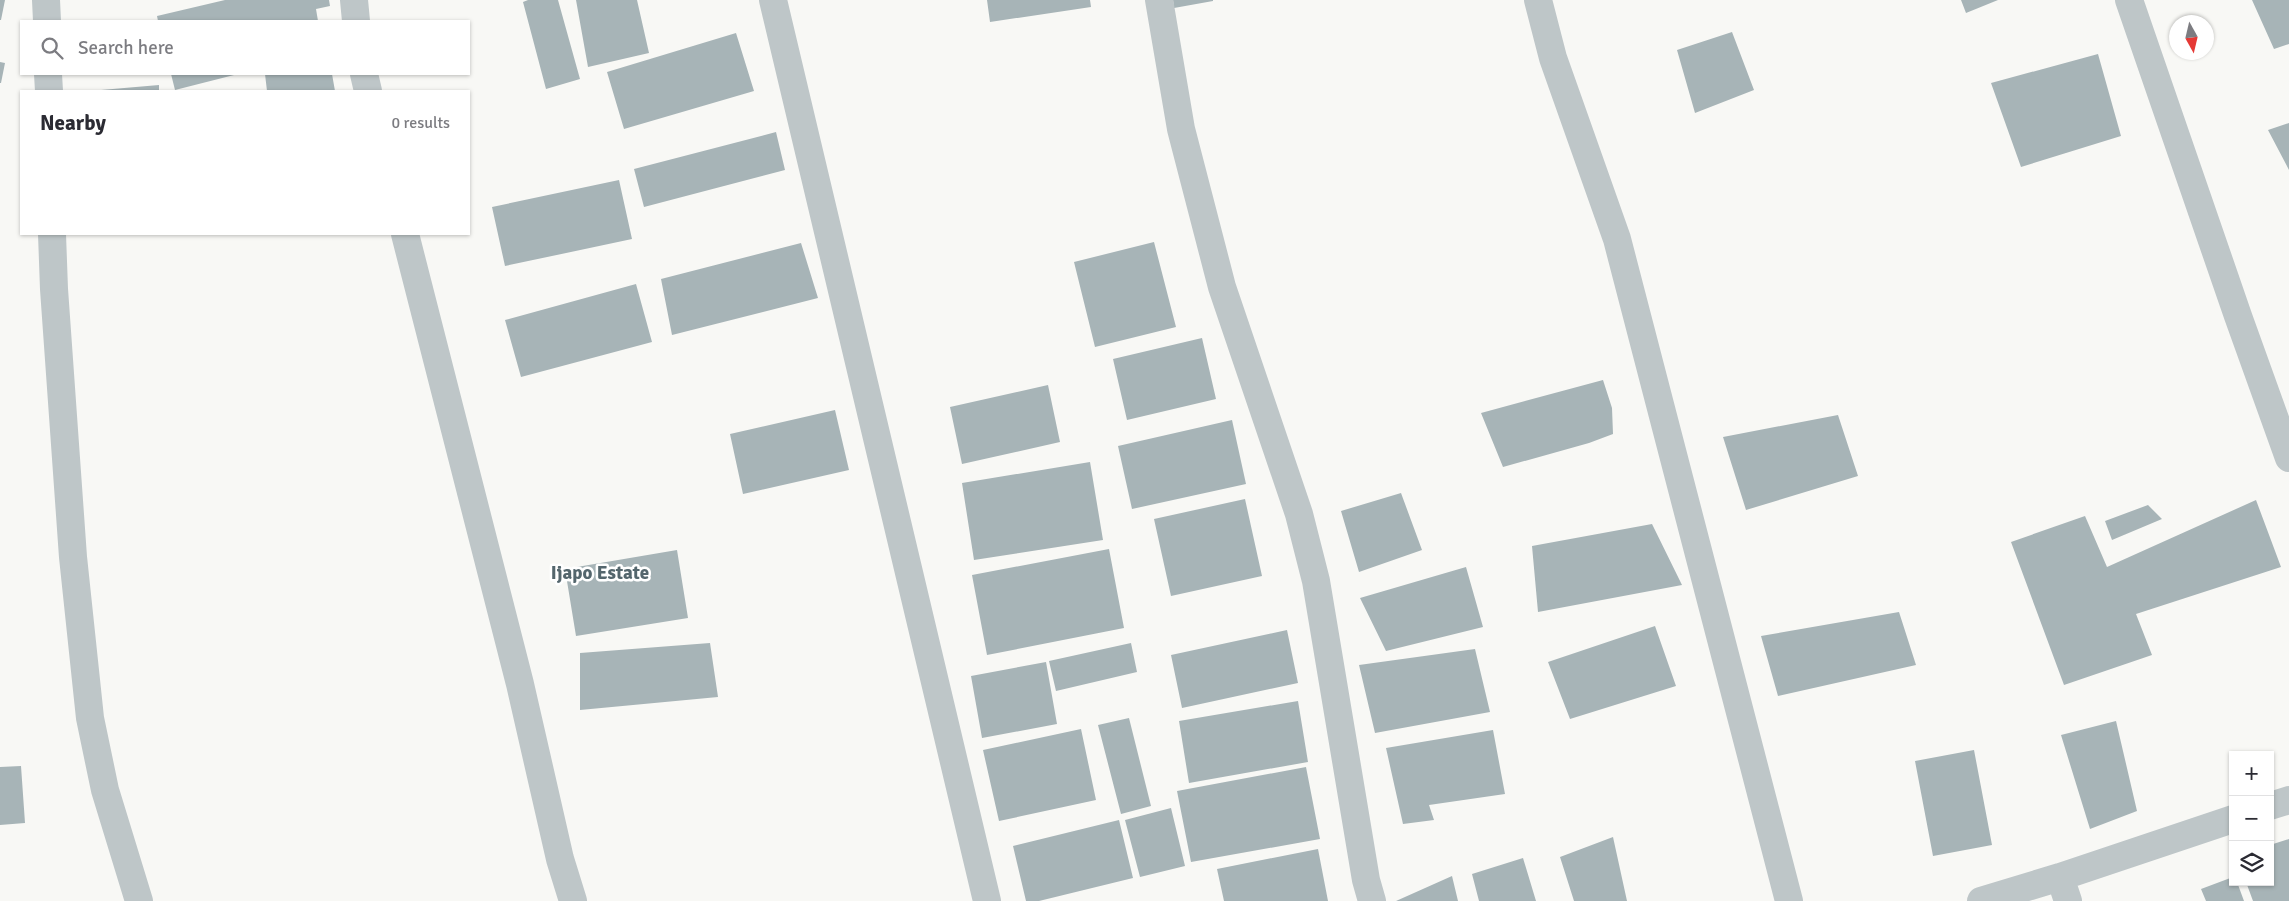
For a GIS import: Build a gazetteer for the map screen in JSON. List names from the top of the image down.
{
  "districts": ["Ijapo Estate"],
  "north": "bottom",
  "page": {
    "search": "Search here",
    "heading": ["Nearby", "0 results"],
    "map_buttons": ["+", "−"]
  }
}
